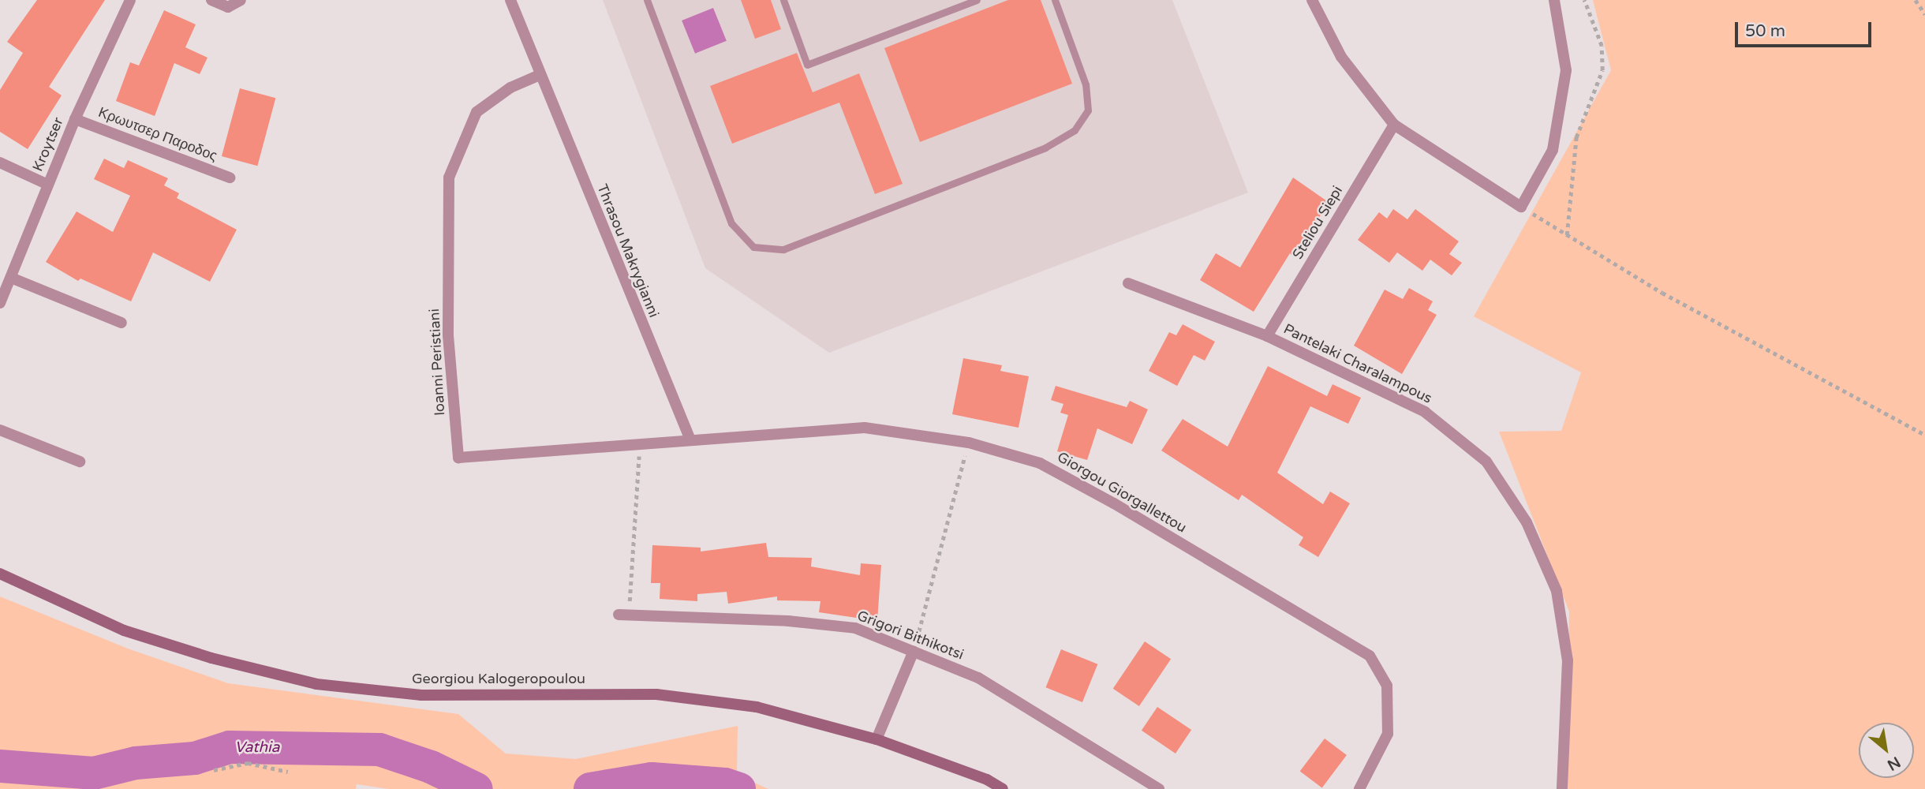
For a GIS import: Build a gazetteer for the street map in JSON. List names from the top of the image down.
{
  "streets": {
    "street": [
      "Κρωυτσερ Παροδος",
      "Kroytser",
      "Steliou Siepi",
      "Thrasou Makrygianni",
      "Ioanni Peristiani",
      "Pantelaki Charalampous",
      "Giorgou Giorgallettou",
      "Grigori Bithikotsi",
      "Georgiou Kalogeropoulou"
    ]
  },
  "crossings": [
    ["Κρωυτσερ Παροδος", "Kroytser"],
    ["Steliou Siepi", "Pantelaki Charalampous"],
    ["Thrasou Makrygianni", "Ioanni Peristiani"],
    ["Thrasou Makrygianni", "Giorgou Giorgallettou"],
    ["Ioanni Peristiani", "Giorgou Giorgallettou"]
  ],
  "water": ["Vathia"],
  "scale_bar": "50 m",
  "north": "bottom right"
}
